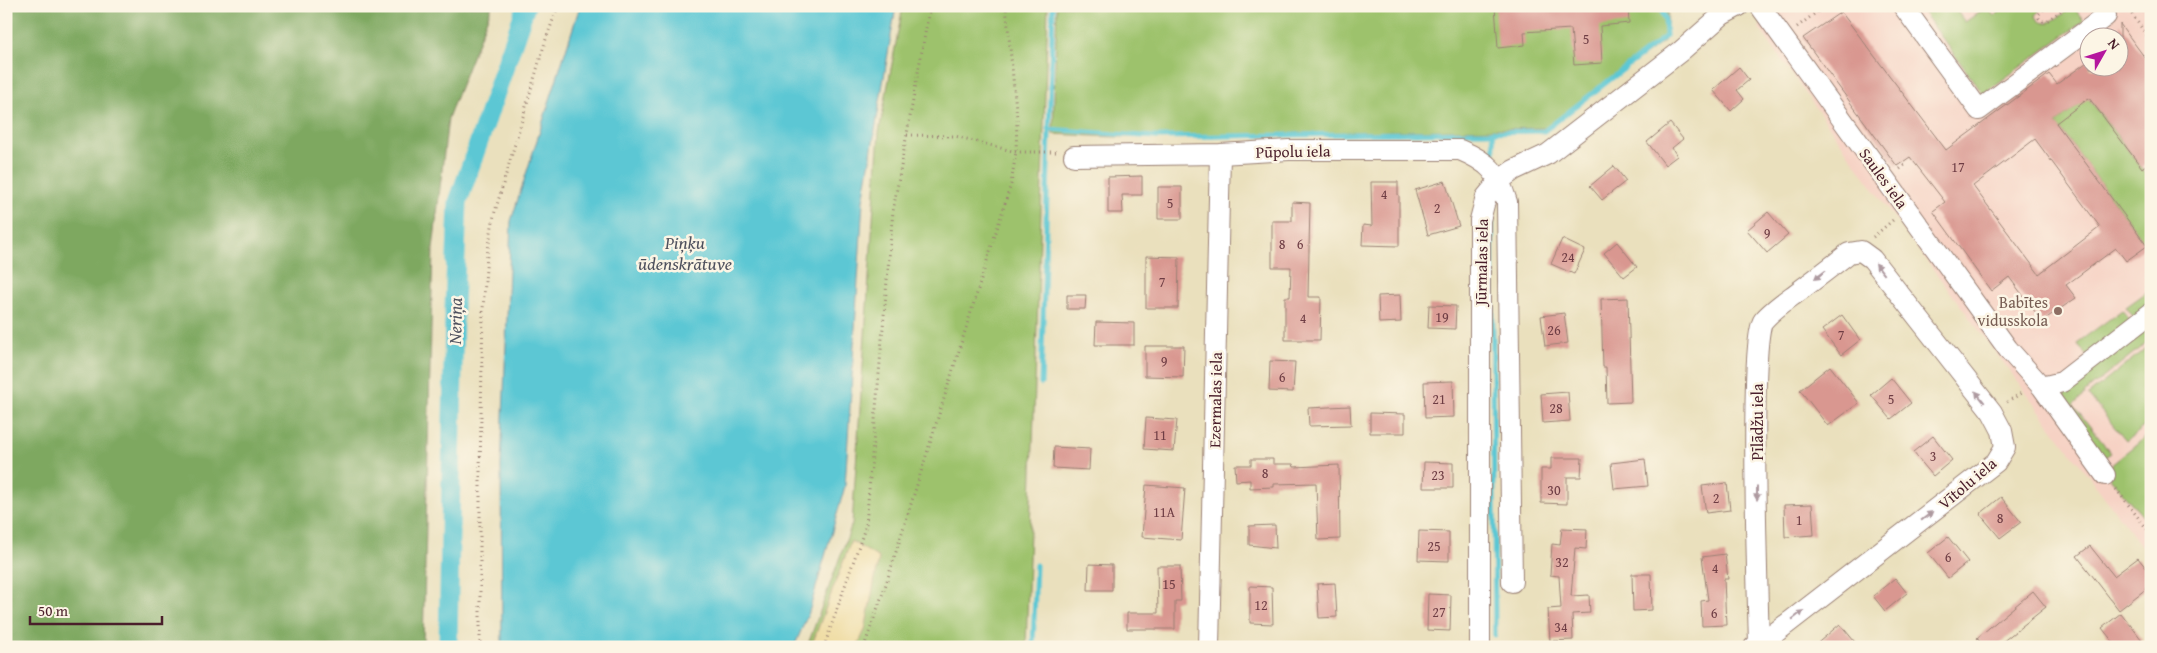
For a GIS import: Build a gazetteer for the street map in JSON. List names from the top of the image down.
{
  "streets": {
    "street": [
      "Pūpolu iela",
      "Saules iela",
      "Jūrmalas iela",
      "Ezermalas iela",
      "Pīlādžu iela",
      "Vītolu iela"
    ]
  },
  "crossings": [
    ["Pūpolu iela", "Jūrmalas iela"],
    ["Pūpolu iela", "Ezermalas iela"],
    ["Pīlādžu iela", "Vītolu iela"]
  ],
  "one_way": ["Pīlādžu iela"],
  "water": ["Piņķu ūdenskrātuve", "Neriņa"],
  "places": ["Babītes vidusskola"],
  "house_numbers": [
    "5",
    "17",
    "4",
    "5",
    "2",
    "9",
    "8",
    "6",
    "24",
    "7",
    "19",
    "4",
    "26",
    "7",
    "9",
    "6",
    "21",
    "5",
    "28",
    "11",
    "3",
    "8",
    "23",
    "30",
    "2",
    "11A",
    "8",
    "1",
    "25",
    "6",
    "32",
    "4",
    "15",
    "12",
    "27",
    "6",
    "34"
  ],
  "scale_bar": "50 m",
  "north": "top right"
}
